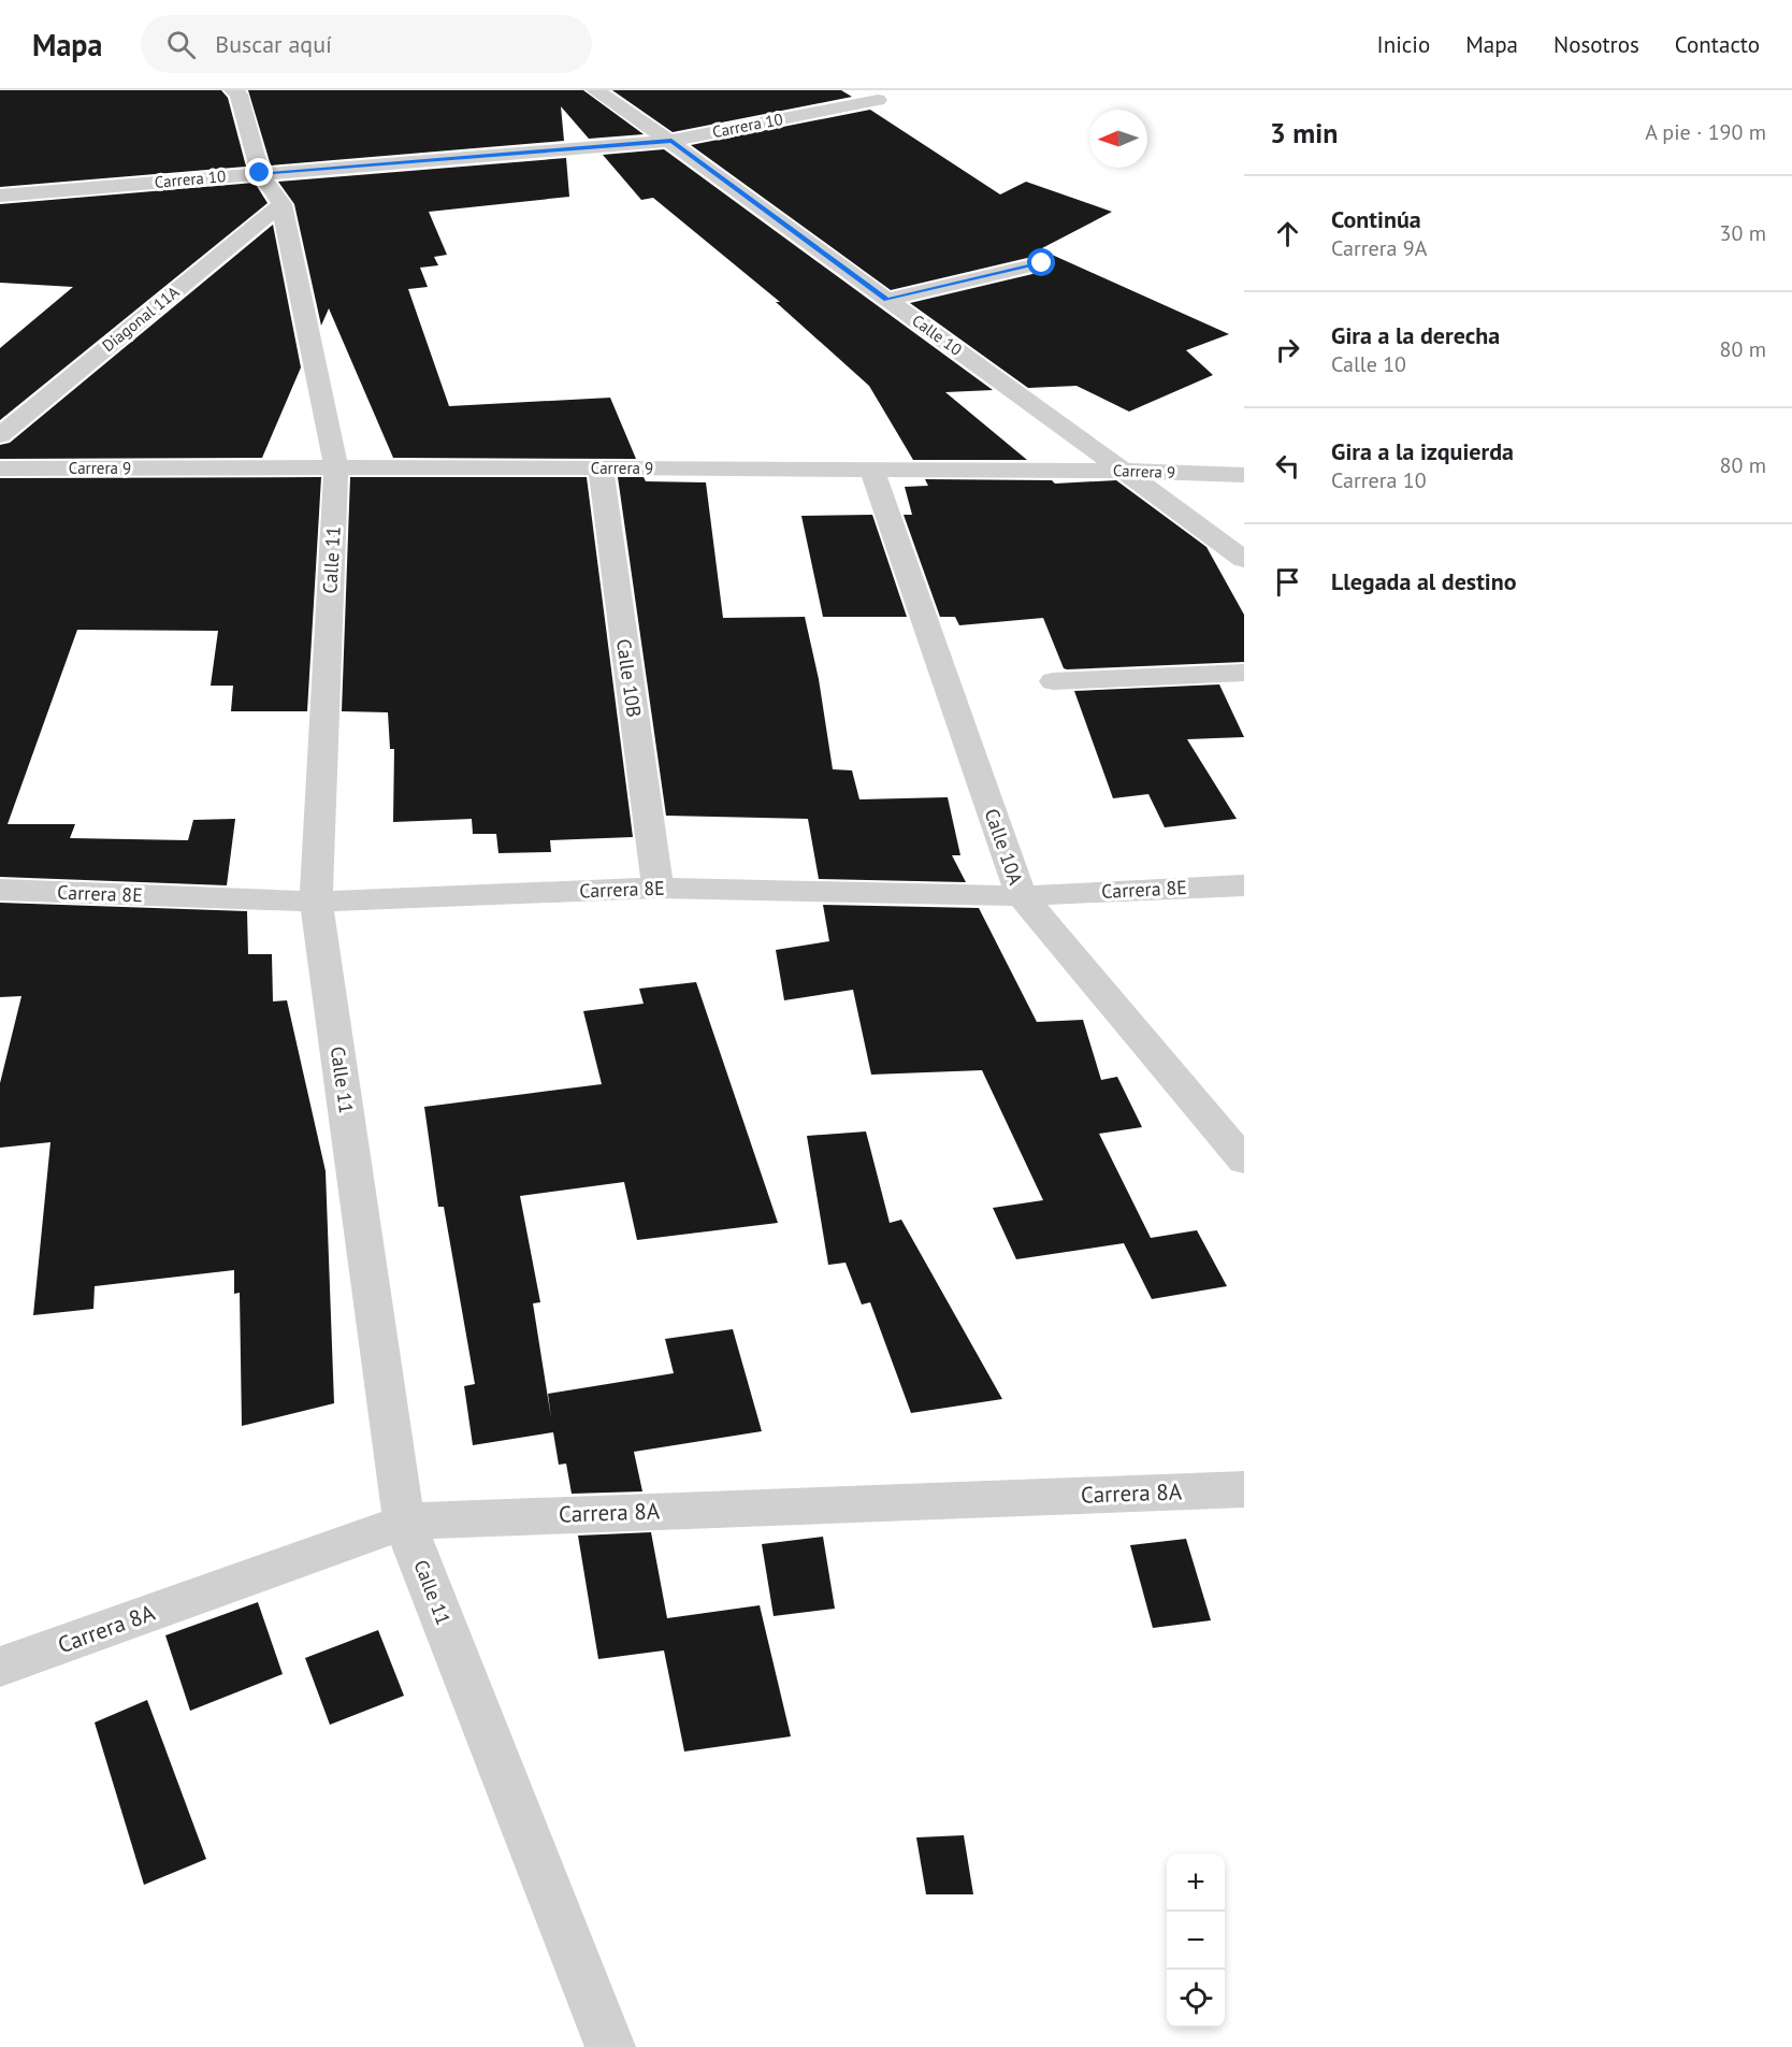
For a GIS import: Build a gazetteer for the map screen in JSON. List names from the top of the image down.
{
  "streets": {
    "street": [
      "Carrera 10",
      "Diagonal 11A",
      "Calle 10",
      "Carrera 9",
      "Calle 11",
      "Calle 10B",
      "Calle 10A",
      "Carrera 8E",
      "Carrera 8A"
    ]
  },
  "crossings": [
    ["Carrera 10", "Calle 10"],
    ["Carrera 10", "Calle 11"],
    ["Diagonal 11A", "Calle 11"],
    ["Calle 10", "Carrera 9"],
    ["Carrera 9", "Calle 11"],
    ["Carrera 9", "Calle 10B"],
    ["Carrera 9", "Calle 10A"],
    ["Calle 11", "Carrera 8E"],
    ["Calle 11", "Carrera 8A"],
    ["Calle 10B", "Carrera 8E"],
    ["Calle 10A", "Carrera 8E"]
  ],
  "north": "left",
  "page": {
    "header": "Mapa",
    "search": "Buscar aquí",
    "nav": [
      "Inicio",
      "Mapa",
      "Nosotros",
      "Contacto"
    ],
    "heading": ["3 min", "A pie · 190 m"],
    "list": [
      ["Continúa", "Carrera 9A", "30 m"],
      ["Gira a la derecha", "Calle 10", "80 m"],
      ["Gira a la izquierda", "Carrera 10", "80 m"],
      "Llegada al destino"
    ],
    "map_buttons": ["+", "−"]
  }
}
